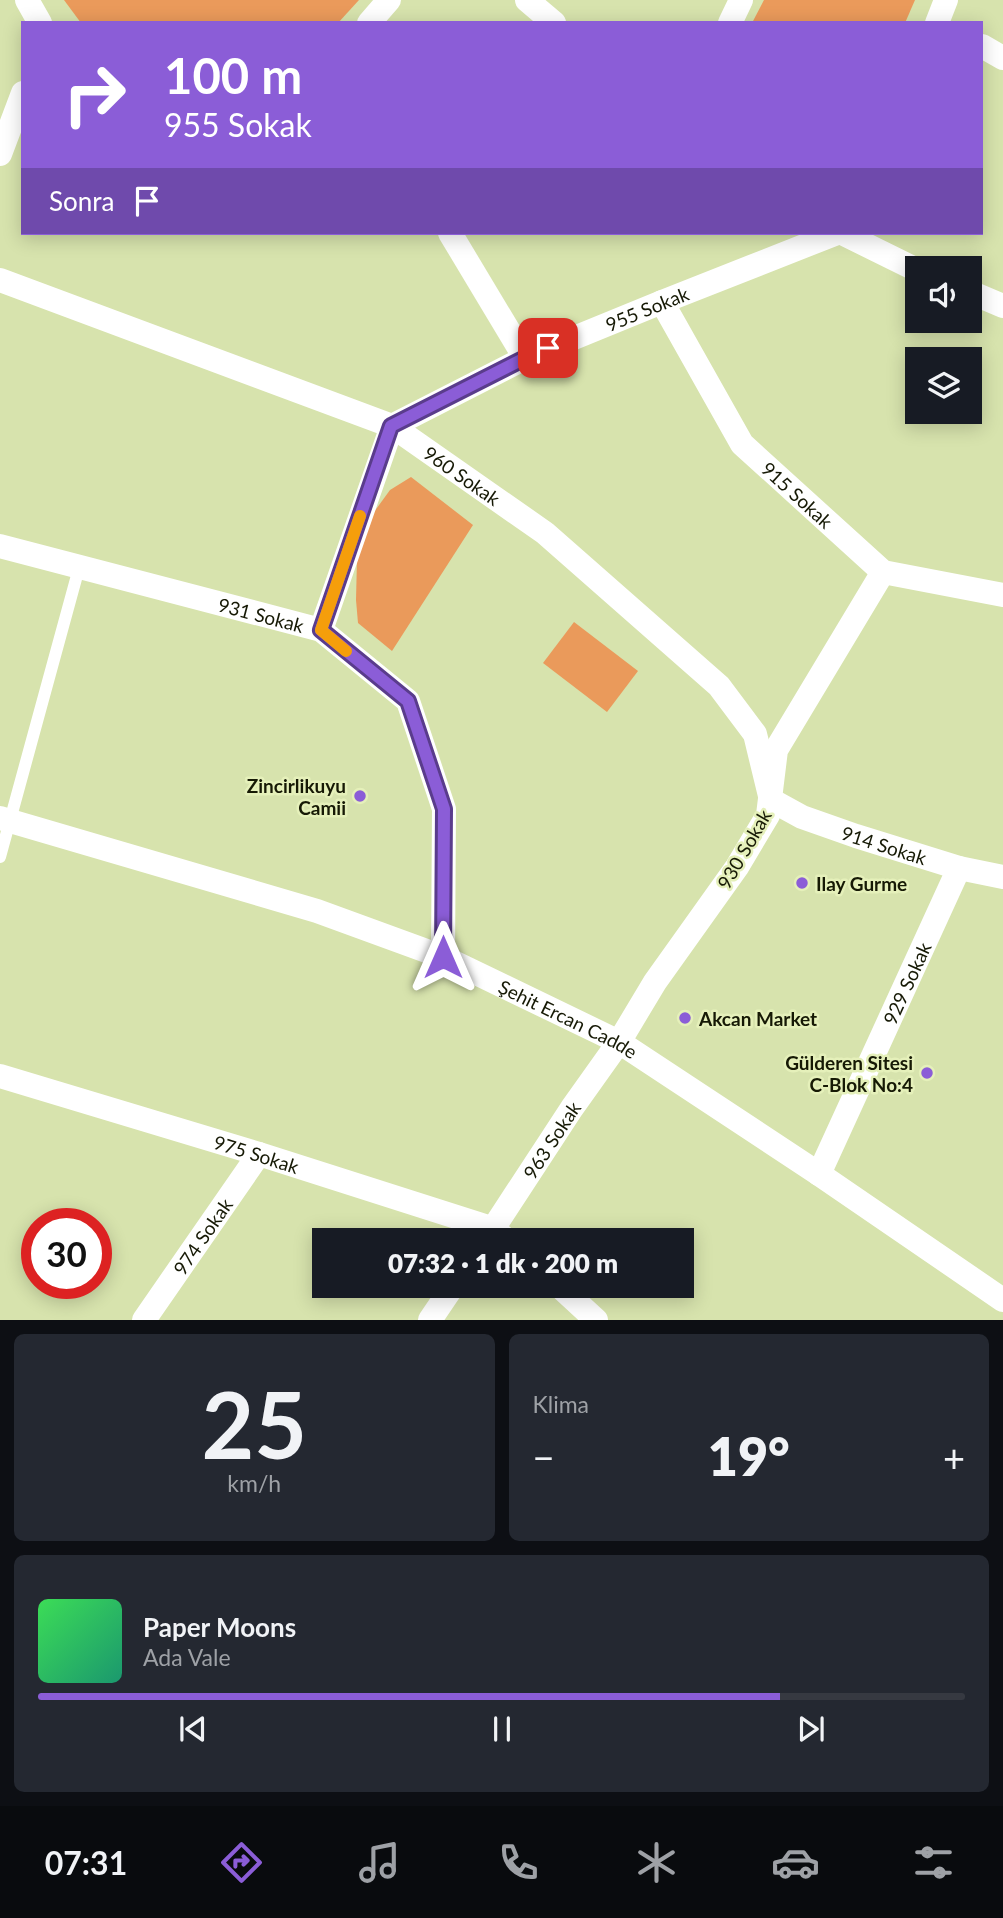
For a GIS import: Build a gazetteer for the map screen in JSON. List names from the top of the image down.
{
  "streets": {
    "street": [
      "955 Sokak",
      "960 Sokak",
      "915 Sokak",
      "931 Sokak",
      "914 Sokak",
      "930 Sokak",
      "929 Sokak",
      "Şehit Ercan Cadde",
      "963 Sokak",
      "975 Sokak",
      "974 Sokak"
    ]
  },
  "crossings": [
    ["955 Sokak", "960 Sokak"],
    ["955 Sokak", "915 Sokak"],
    ["960 Sokak", "914 Sokak"],
    ["960 Sokak", "930 Sokak"],
    ["915 Sokak", "930 Sokak"],
    ["931 Sokak", "Şehit Ercan Cadde"],
    ["914 Sokak", "930 Sokak"],
    ["914 Sokak", "929 Sokak"],
    ["930 Sokak", "Şehit Ercan Cadde"],
    ["930 Sokak", "963 Sokak"],
    ["929 Sokak", "Şehit Ercan Cadde"],
    ["Şehit Ercan Cadde", "963 Sokak"],
    ["975 Sokak", "974 Sokak"]
  ],
  "places": [
    "Zincirlikuyu Camii",
    "Ilay Gurme",
    "Akcan Market",
    "Gülderen Sitesi C-Blok No:4"
  ],
  "page": {
    "turn": ["100 m", "955 Sokak"],
    "then": "Sonra",
    "limit": "30",
    "trip": "07:32 · 1 dk · 200 m",
    "tile": [
      ["25", "km/h"],
      "Klima"
    ],
    "heat": ["−", "19°", "+"],
    "song": ["Paper Moons", "Ada Vale"],
    "tabs": "07:31"
  }
}
